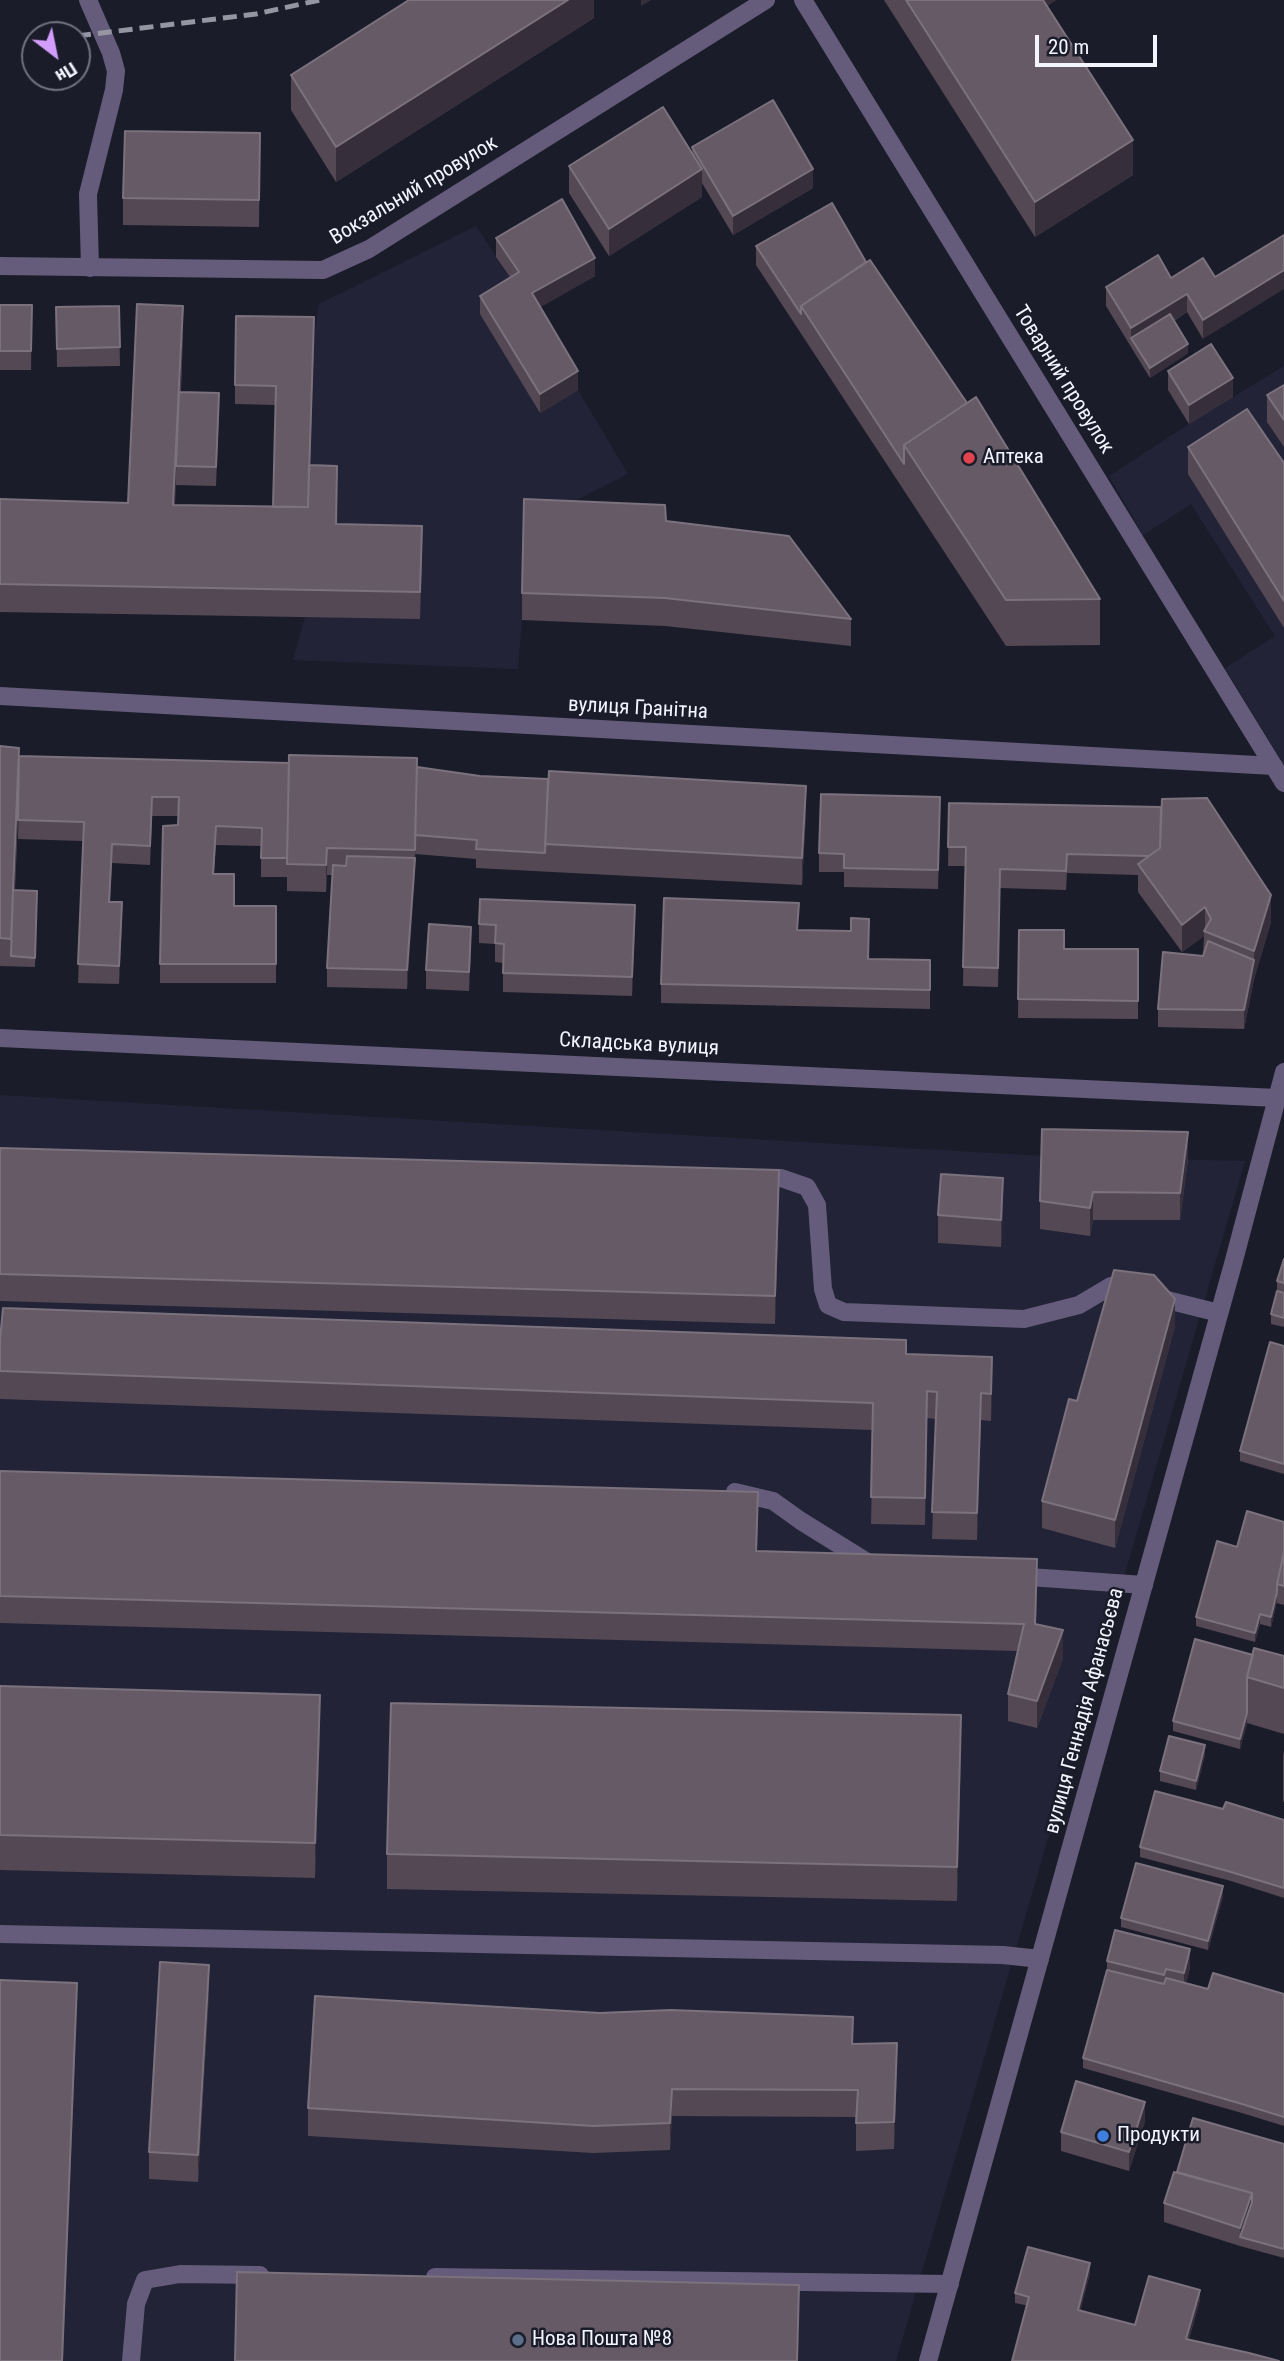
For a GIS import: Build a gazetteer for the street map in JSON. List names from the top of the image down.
{
  "streets": {
    "street": [
      "Вокзальний провулок",
      "Товарний провулок",
      "вулиця Гранітна",
      "Складська вулиця",
      "вулиця Геннадія Афанасьєва"
    ]
  },
  "crossings": [
    ["Товарний провулок", "вулиця Гранітна"],
    ["Складська вулиця", "вулиця Геннадія Афанасьєва"]
  ],
  "places": ["Аптека", "Продукти", "Нова Пошта №8"],
  "scale_bar": "20 m",
  "north": "bottom right"
}
